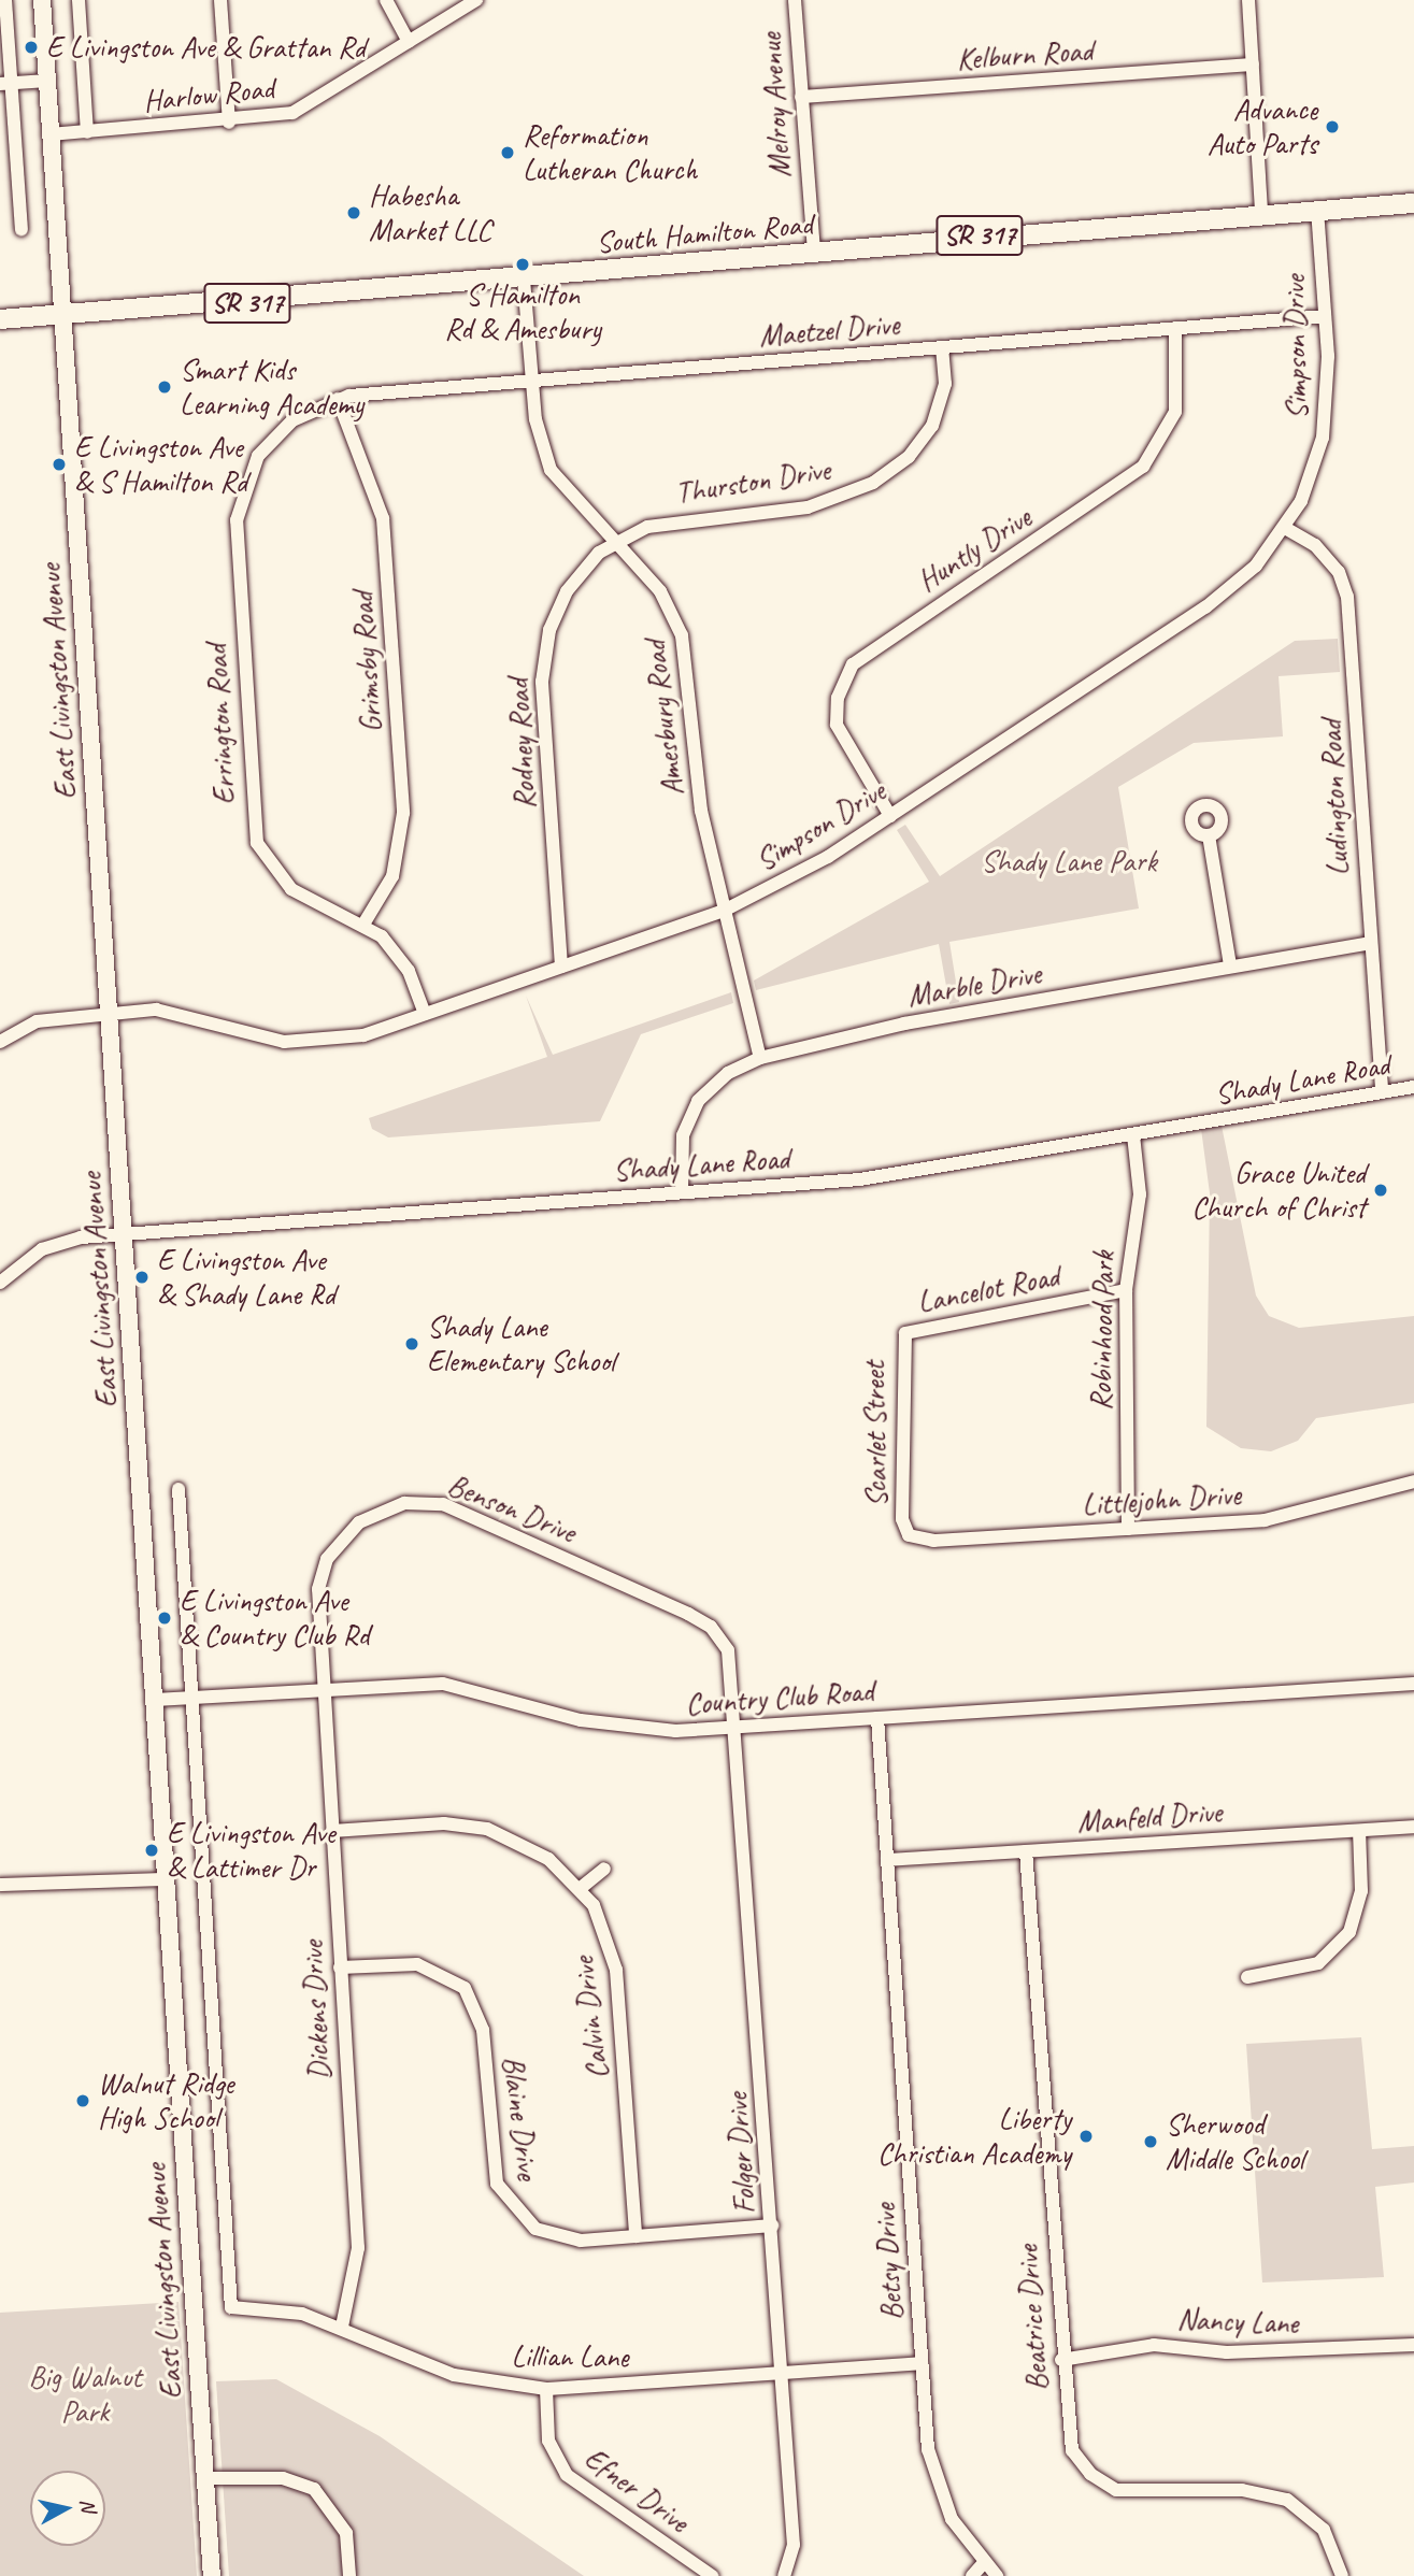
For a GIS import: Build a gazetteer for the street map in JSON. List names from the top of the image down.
{
  "streets": {
    "main road": ["South Hamilton Road", "SR 317", "East Livingston Avenue"],
    "street": [
      "Kelburn Road",
      "Harlow Road",
      "Melroy Avenue",
      "Maetzel Drive",
      "Simpson Drive",
      "Thurston Drive",
      "Huntly Drive",
      "Grimsby Road",
      "Amesbury Road",
      "Errington Road",
      "Rodney Road",
      "Ludington Road",
      "Marble Drive",
      "Shady Lane Road",
      "Lancelot Road",
      "Robinhood Park",
      "Scarlet Street",
      "Littlejohn Drive",
      "Benson Drive",
      "Country Club Road",
      "Manfeld Drive",
      "Dickens Drive",
      "Calvin Drive",
      "Blaine Drive",
      "Folger Drive",
      "Betsy Drive",
      "Beatrice Drive",
      "Nancy Lane",
      "Lillian Lane",
      "Efner Drive"
    ]
  },
  "crossings": [
    ["Kelburn Road", "Melroy Avenue"],
    ["Harlow Road", "East Livingston Avenue"],
    ["Melroy Avenue", "South Hamilton Road"],
    ["South Hamilton Road", "Simpson Drive"],
    ["South Hamilton Road", "East Livingston Avenue"],
    ["South Hamilton Road", "Amesbury Road"],
    ["Maetzel Drive", "Simpson Drive"],
    ["Maetzel Drive", "Thurston Drive"],
    ["Maetzel Drive", "Huntly Drive"],
    ["Maetzel Drive", "Grimsby Road"],
    ["Maetzel Drive", "Amesbury Road"],
    ["Maetzel Drive", "Errington Road"],
    ["Simpson Drive", "Huntly Drive"],
    ["Simpson Drive", "East Livingston Avenue"],
    ["Simpson Drive", "Amesbury Road"],
    ["Simpson Drive", "Errington Road"],
    ["Simpson Drive", "Rodney Road"],
    ["Simpson Drive", "Ludington Road"],
    ["Thurston Drive", "Amesbury Road"],
    ["Thurston Drive", "Rodney Road"],
    ["Grimsby Road", "Errington Road"],
    ["East Livingston Avenue", "Shady Lane Road"],
    ["East Livingston Avenue", "Country Club Road"],
    ["Amesbury Road", "Rodney Road"],
    ["Amesbury Road", "Marble Drive"],
    ["Ludington Road", "Marble Drive"],
    ["Ludington Road", "Shady Lane Road"],
    ["Marble Drive", "Shady Lane Road"],
    ["Shady Lane Road", "Robinhood Park"],
    ["Lancelot Road", "Robinhood Park"],
    ["Lancelot Road", "Scarlet Street"],
    ["Robinhood Park", "Littlejohn Drive"],
    ["Scarlet Street", "Littlejohn Drive"],
    ["Benson Drive", "Country Club Road"],
    ["Benson Drive", "Dickens Drive"],
    ["Benson Drive", "Folger Drive"],
    ["Country Club Road", "Dickens Drive"],
    ["Country Club Road", "Folger Drive"],
    ["Country Club Road", "Betsy Drive"],
    ["Country Club Road", "Lillian Lane"],
    ["Manfeld Drive", "Betsy Drive"],
    ["Manfeld Drive", "Beatrice Drive"],
    ["Dickens Drive", "Calvin Drive"],
    ["Dickens Drive", "Blaine Drive"],
    ["Dickens Drive", "Lillian Lane"],
    ["Calvin Drive", "Blaine Drive"],
    ["Blaine Drive", "Folger Drive"],
    ["Folger Drive", "Lillian Lane"],
    ["Betsy Drive", "Lillian Lane"],
    ["Beatrice Drive", "Nancy Lane"],
    ["Lillian Lane", "Efner Drive"]
  ],
  "parks": ["Shady Lane Park", "Big Walnut Park"],
  "places": [
    "E Livingston Ave & Grattan Rd",
    "Advance Auto Parts",
    "Reformation Lutheran Church",
    "Habesha Market LLC",
    "S Hamilton Rd & Amesbury",
    "Smart Kids Learning Academy",
    "E Livingston Ave & S Hamilton Rd",
    "Grace United Church of Christ",
    "E Livingston Ave & Shady Lane Rd",
    "Shady Lane Elementary School",
    "E Livingston Ave & Country Club Rd",
    "E Livingston Ave & Lattimer Dr",
    "Walnut Ridge High School",
    "Liberty Christian Academy",
    "Sherwood Middle School"
  ],
  "north": "right"
}
